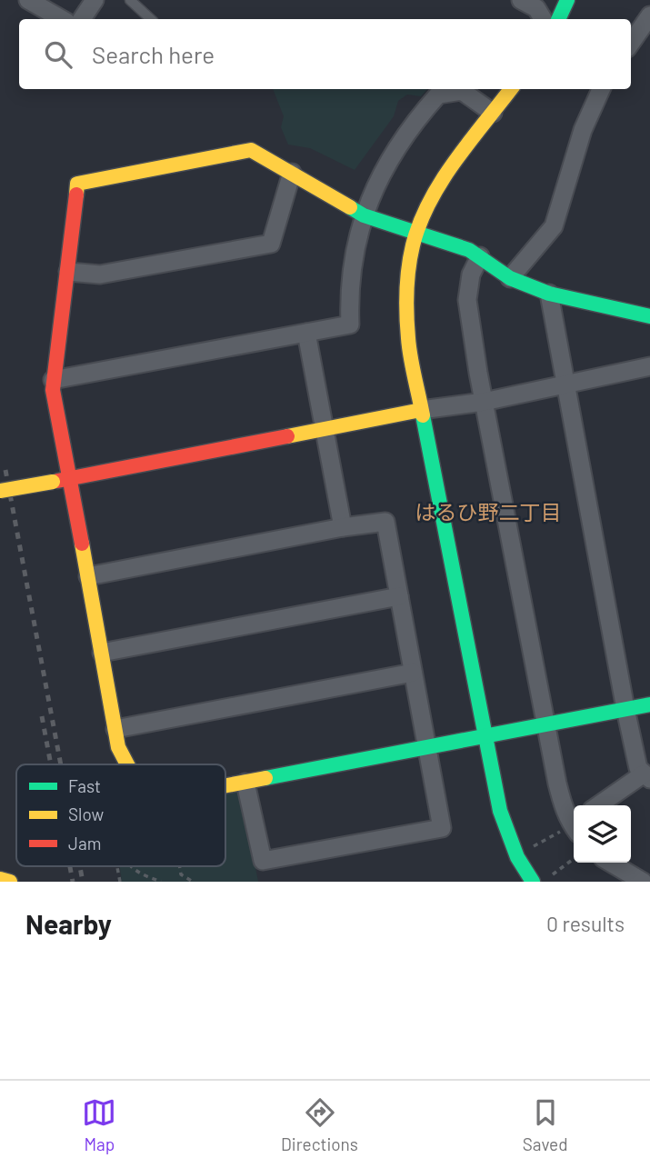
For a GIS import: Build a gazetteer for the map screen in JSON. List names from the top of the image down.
{
  "districts": ["はるひ野二丁目"],
  "legend": ["Fast", "Slow", "Jam"],
  "page": {
    "search": "Search here",
    "heading": ["Nearby", "0 results"],
    "nav": ["Map", "Directions", "Saved"]
  }
}
